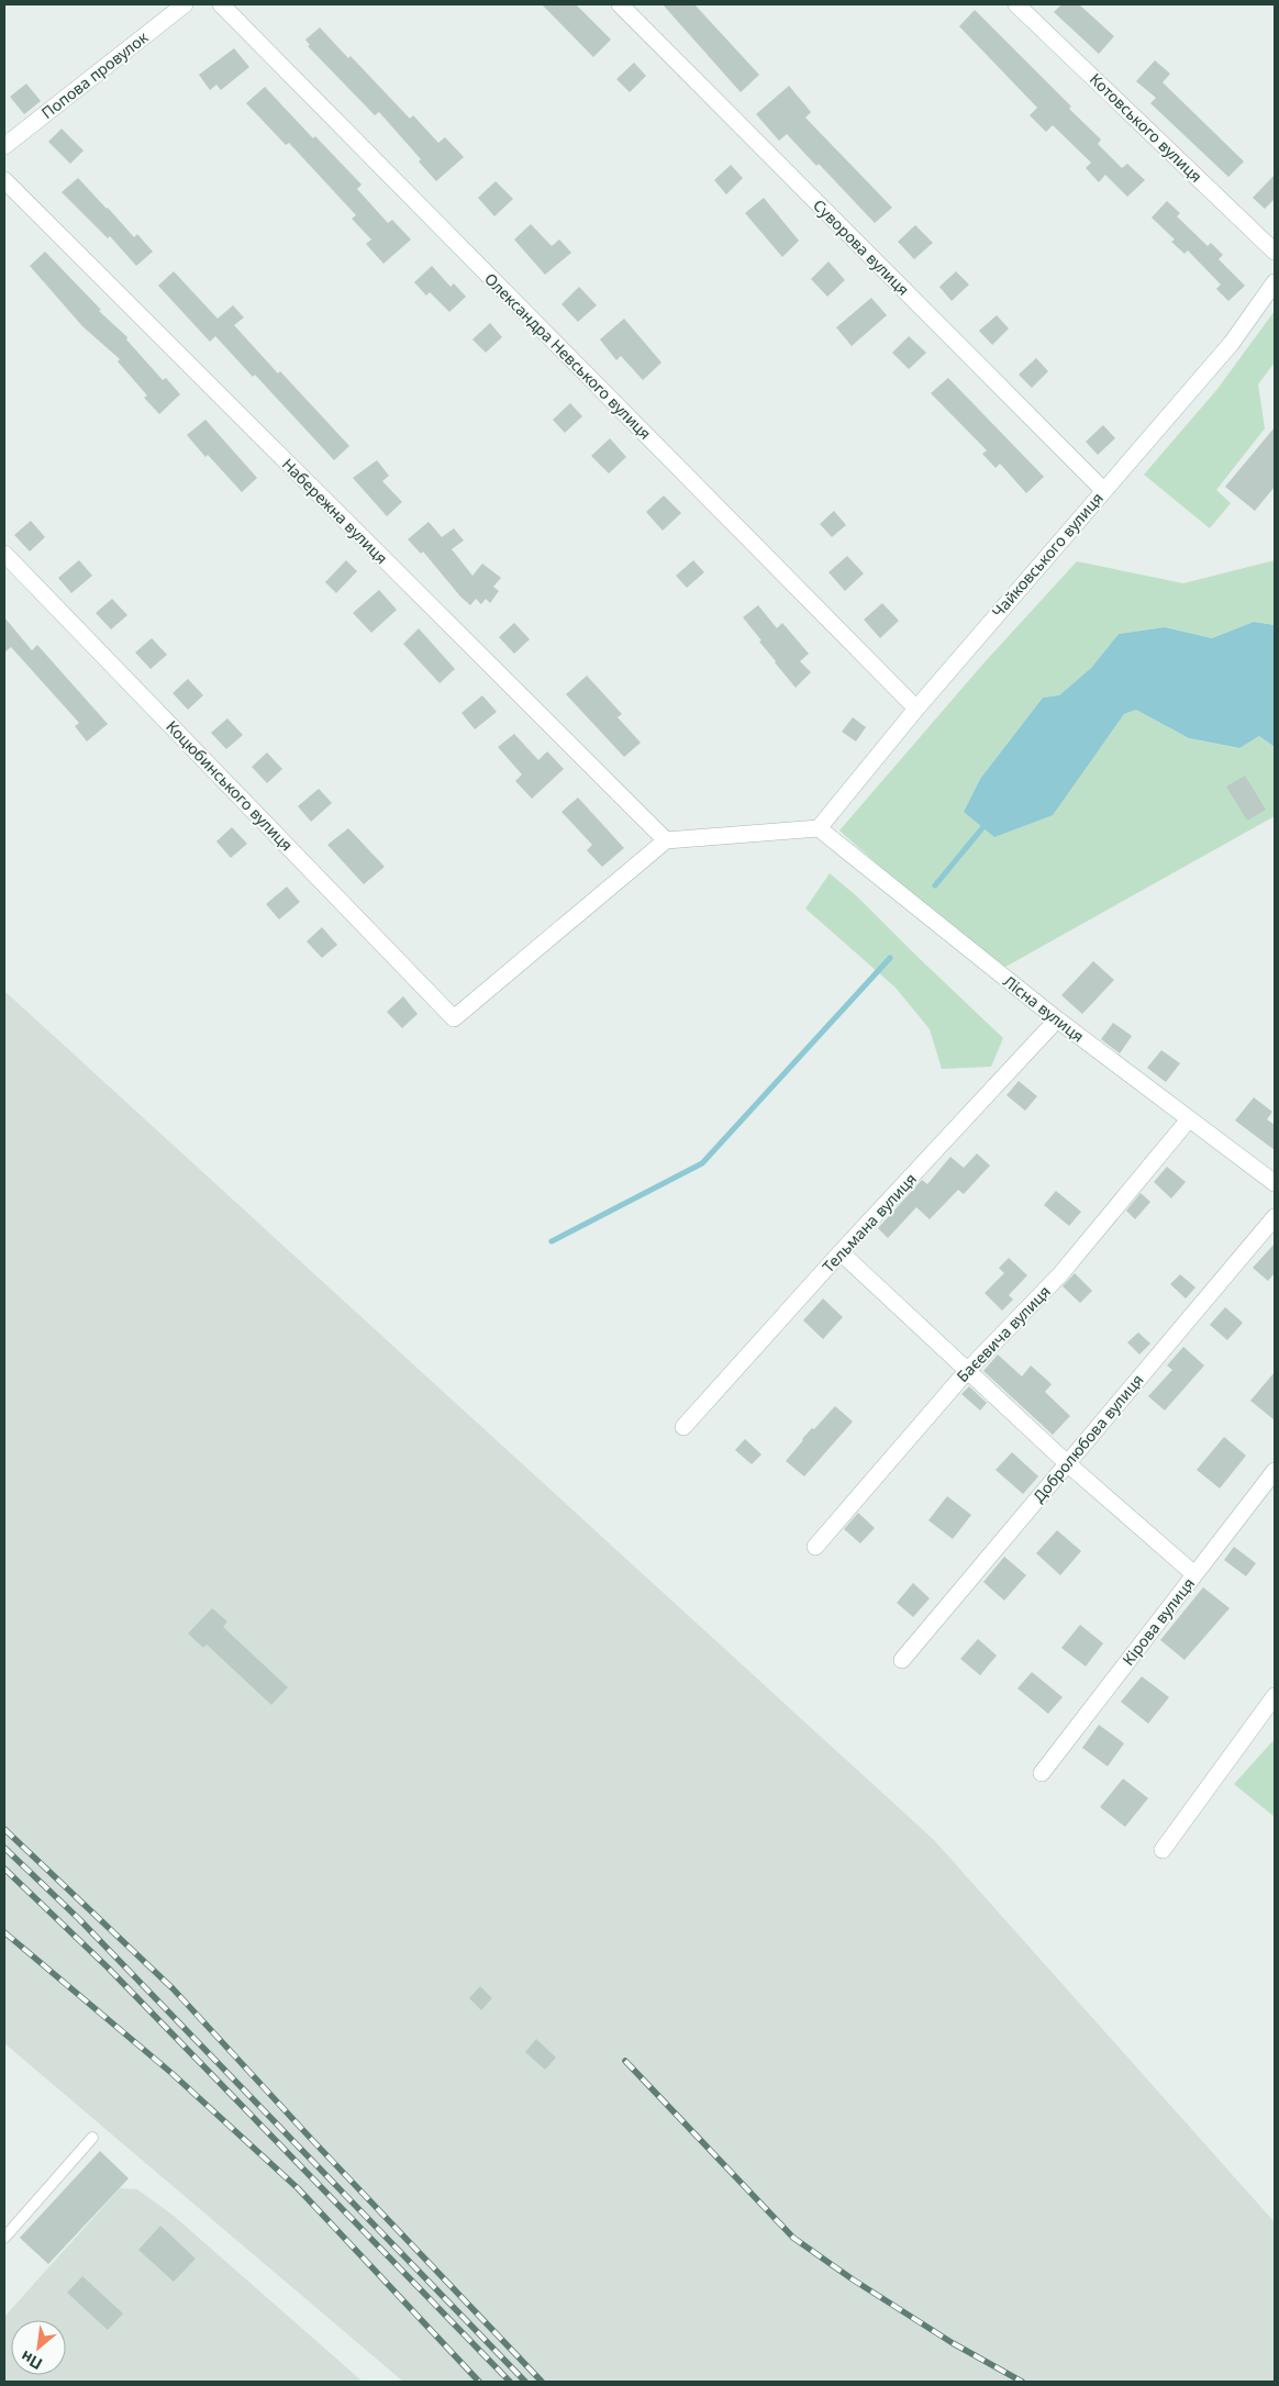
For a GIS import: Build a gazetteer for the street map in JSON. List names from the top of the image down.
{
  "streets": {
    "street": [
      "Попова провулок",
      "Котовського вулиця",
      "Суворова вулиця",
      "Олександра Невського вулиця",
      "Набережна вулиця",
      "Чайковського вулиця",
      "Коцюбинського вулиця",
      "Лісна вулиця",
      "Тельмана вулиця",
      "Баєевича вулиця",
      "Добролюбова вулиця",
      "Кірова вулиця"
    ]
  },
  "crossings": [
    ["Суворова вулиця", "Чайковського вулиця"],
    ["Олександра Невського вулиця", "Чайковського вулиця"],
    ["Набережна вулиця", "Коцюбинського вулиця"],
    ["Чайковського вулиця", "Лісна вулиця"],
    ["Лісна вулиця", "Тельмана вулиця"],
    ["Лісна вулиця", "Баєевича вулиця"]
  ],
  "north": "bottom left"
}
